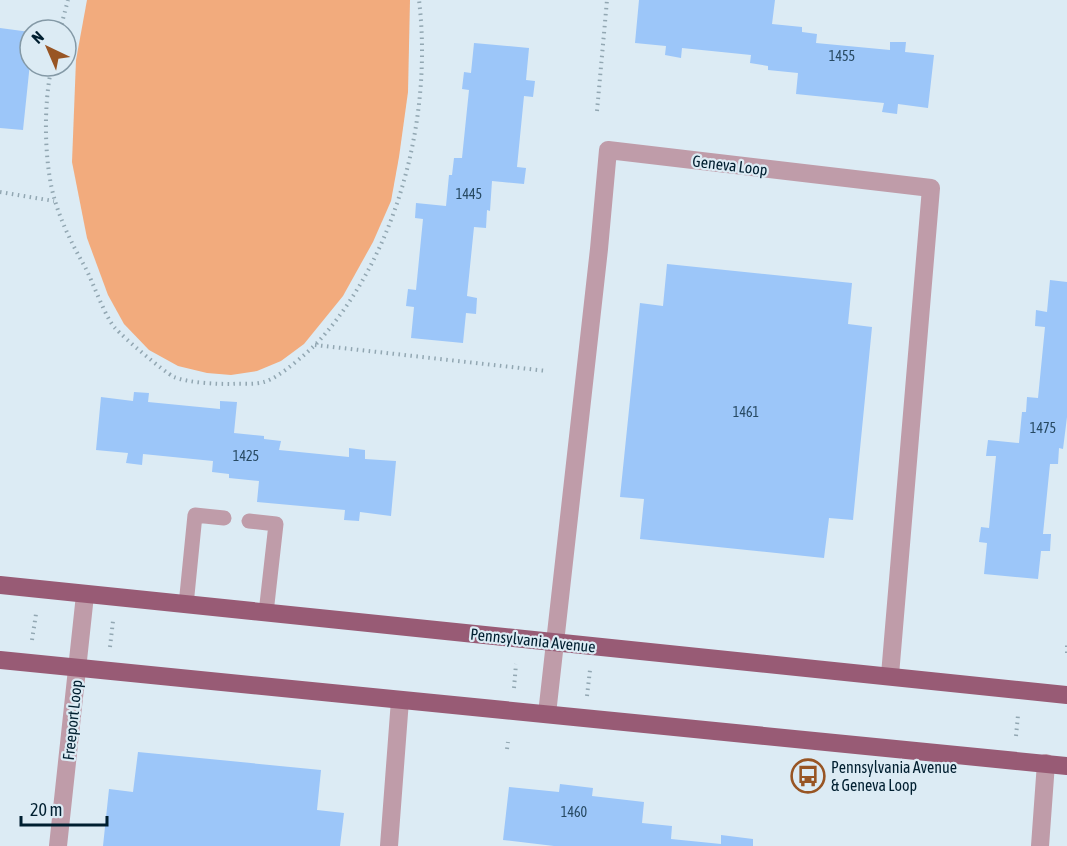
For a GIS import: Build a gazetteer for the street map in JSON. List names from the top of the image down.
{
  "streets": {
    "main road": ["Pennsylvania Avenue"],
    "street": ["Geneva Loop", "Freeport Loop"]
  },
  "crossings": [
    ["Geneva Loop", "Pennsylvania Avenue"],
    ["Pennsylvania Avenue", "Freeport Loop"]
  ],
  "places": {
    "bus stop": ["Pennsylvania Avenue & Geneva Loop"]
  },
  "house_numbers": [
    "1455",
    "1445",
    "1461",
    "1475",
    "1425",
    "1460"
  ],
  "scale_bar": "20 m",
  "north": "top left"
}
